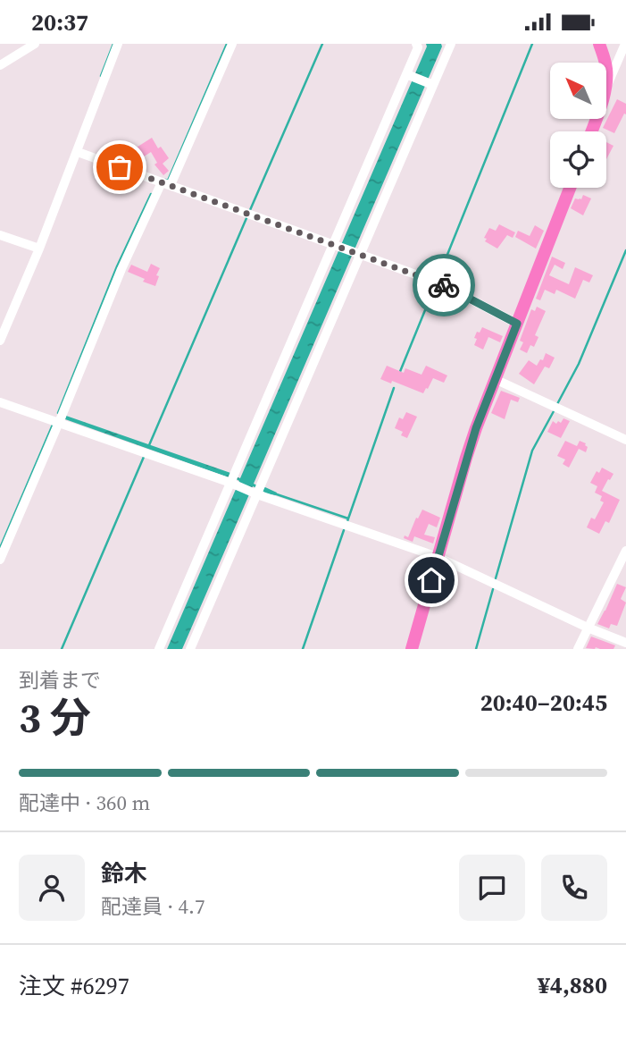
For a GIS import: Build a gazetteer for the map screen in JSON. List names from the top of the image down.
{
  "north": "top left",
  "page": {
    "status": "20:37",
    "heading": ["3 分", "到着まで", "20:40–20:45"],
    "panel": [
      "鈴木",
      "配達員 · 4.7",
      "注文 #6297",
      "¥4,880"
    ],
    "bar": "配達中 · 360 m"
  }
}
